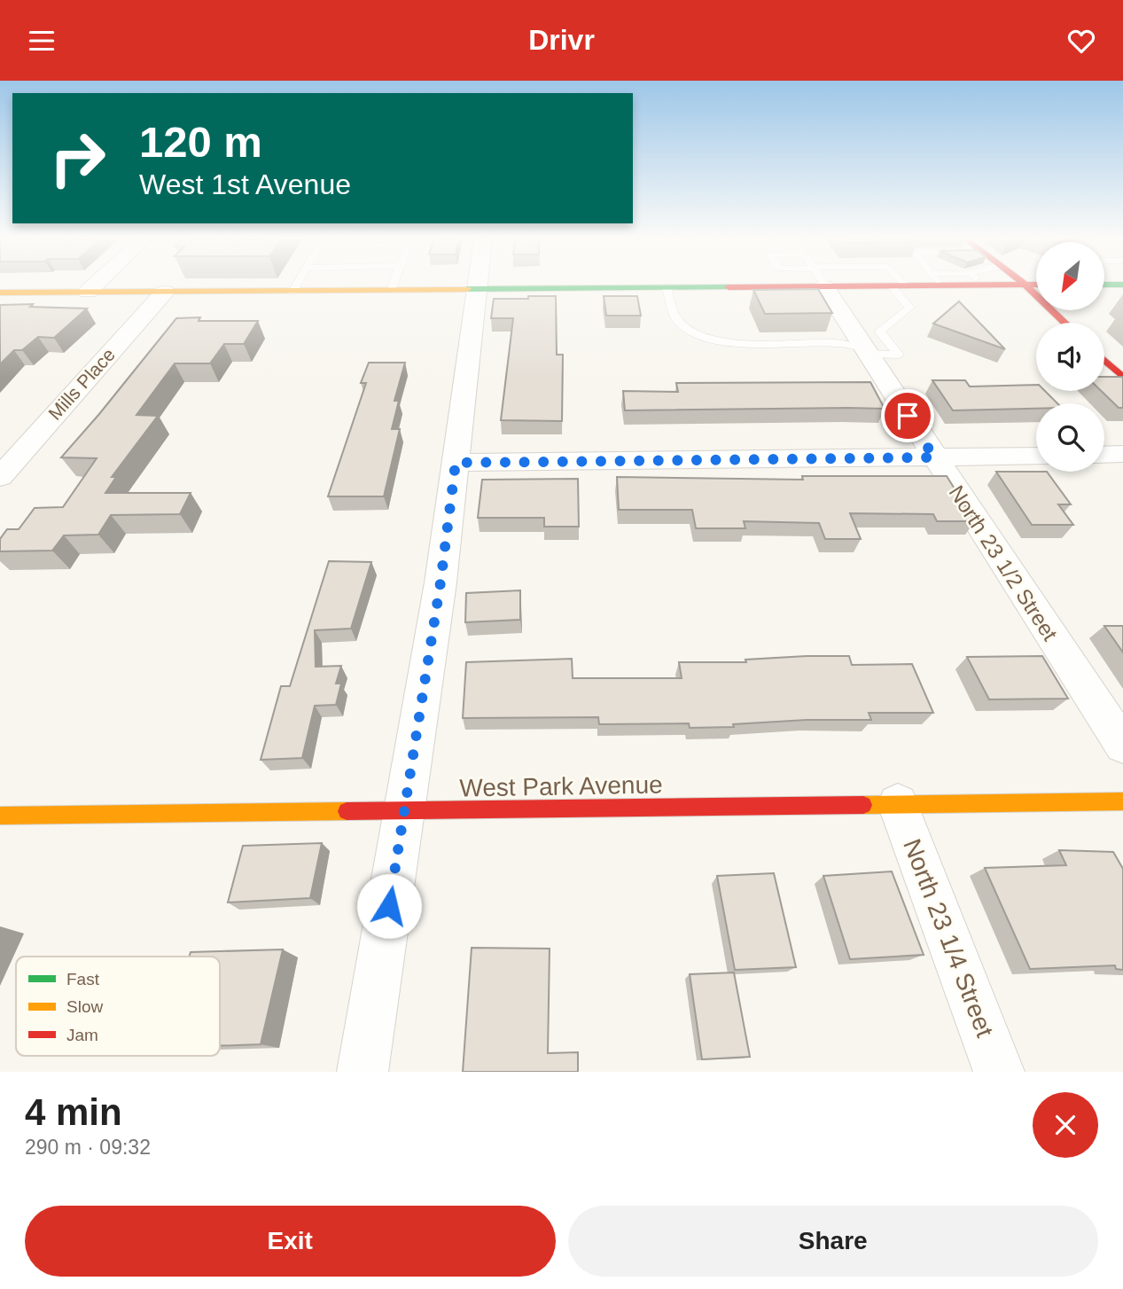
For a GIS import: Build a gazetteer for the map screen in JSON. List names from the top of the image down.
{
  "streets": {
    "main road": ["West Park Avenue"],
    "street": ["Mills Place", "North 23 1/2 Street", "North 23 1/4 Street"]
  },
  "crossings": [
    ["West Park Avenue", "North 23 1/4 Street"]
  ],
  "legend": ["Fast", "Slow", "Jam"],
  "north": "bottom left",
  "page": {
    "header": "Drivr",
    "turn": ["120 m", "West 1st Avenue"],
    "heading": ["4 min", "290 m · 09:32"],
    "buttons": ["Exit", "Share"]
  }
}
